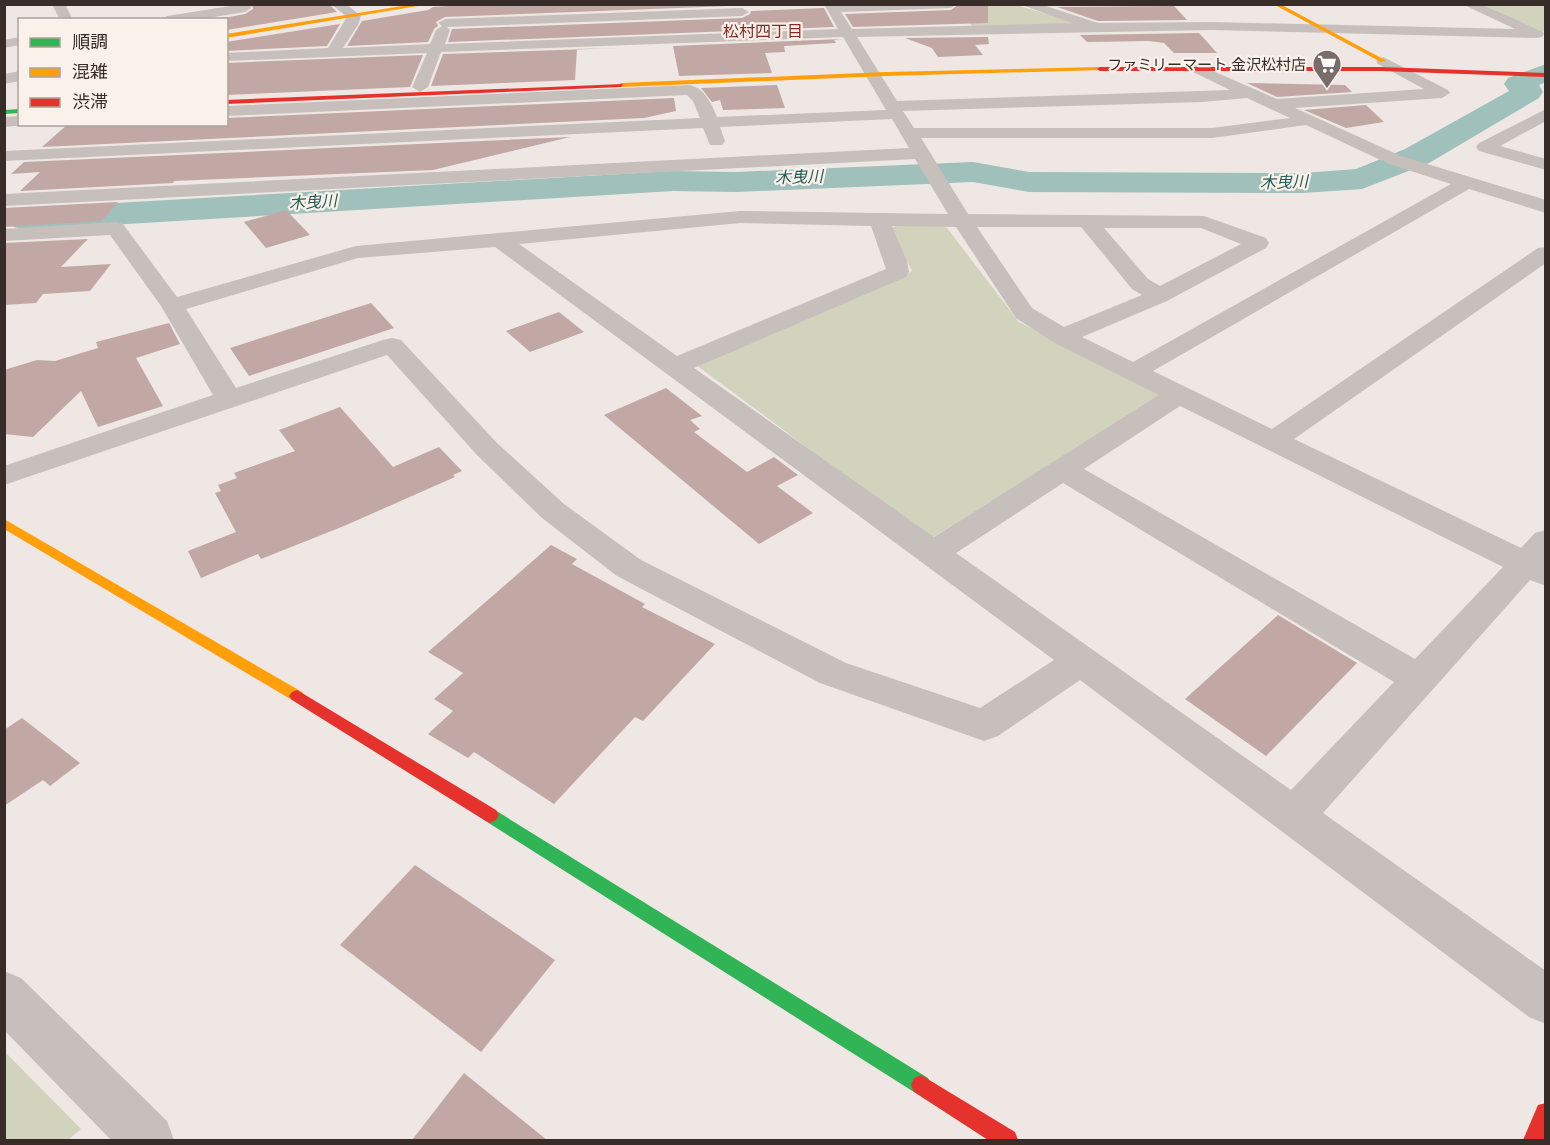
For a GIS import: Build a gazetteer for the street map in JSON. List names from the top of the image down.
{
  "districts": ["松村四丁目"],
  "water": ["木曳川"],
  "places": {
    "supermarket": ["ファミリーマート 金沢松村店"]
  },
  "legend": ["順調", "混雑", "渋滞"]
}
